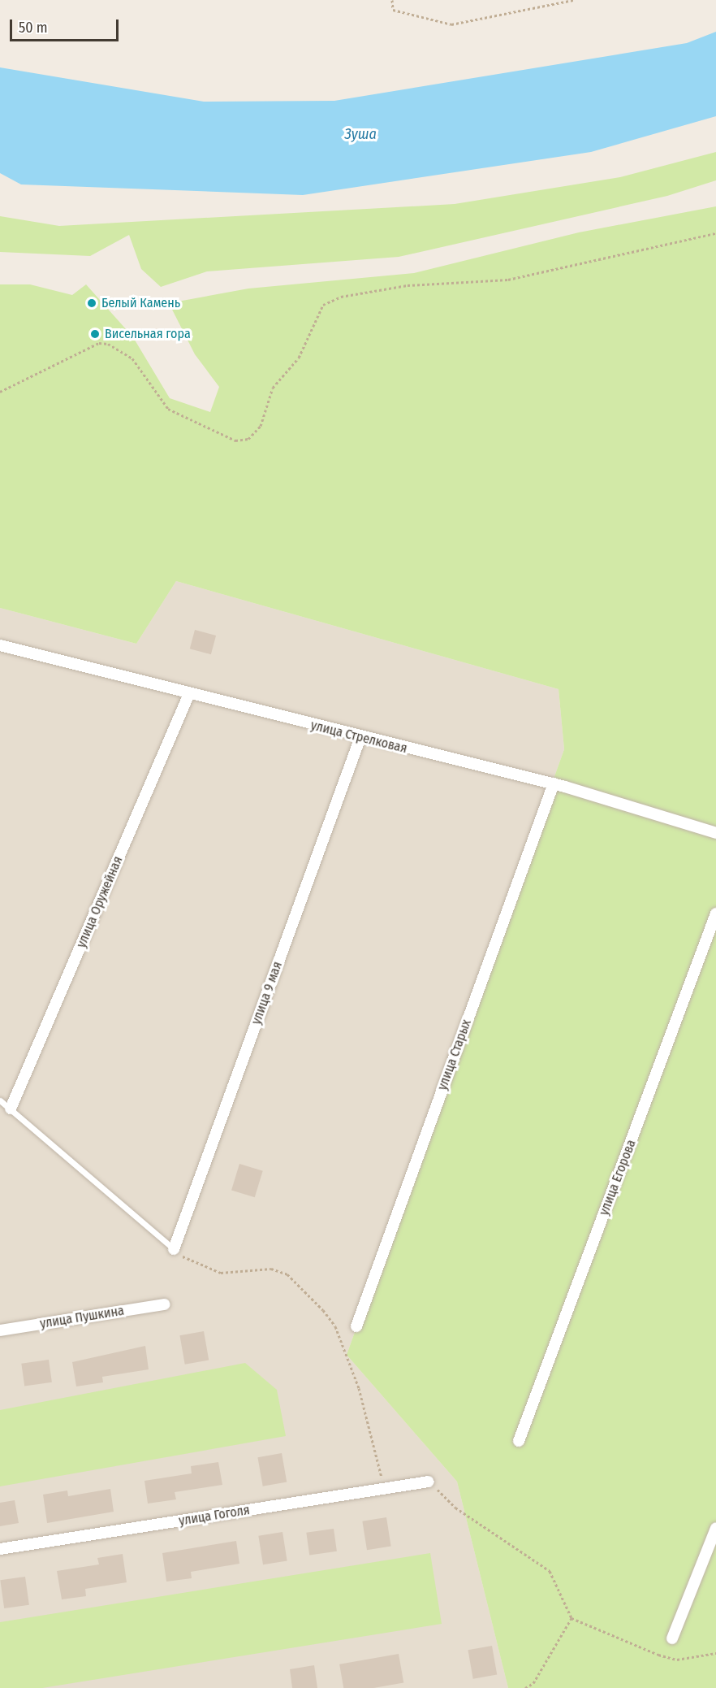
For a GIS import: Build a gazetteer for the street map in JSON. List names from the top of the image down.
{
  "streets": {
    "street": [
      "улица Стрелковая",
      "улица Оружейная",
      "улица 9 мая",
      "улица Старых",
      "улица Егорова",
      "улица Пушкина",
      "улица Гоголя"
    ]
  },
  "crossings": [
    ["улица Стрелковая", "улица Оружейная"],
    ["улица Стрелковая", "улица 9 мая"],
    ["улица Стрелковая", "улица Старых"]
  ],
  "water": ["Зуша"],
  "places": ["Белый Камень", "Висельная гора"],
  "scale_bar": "50 m"
}
